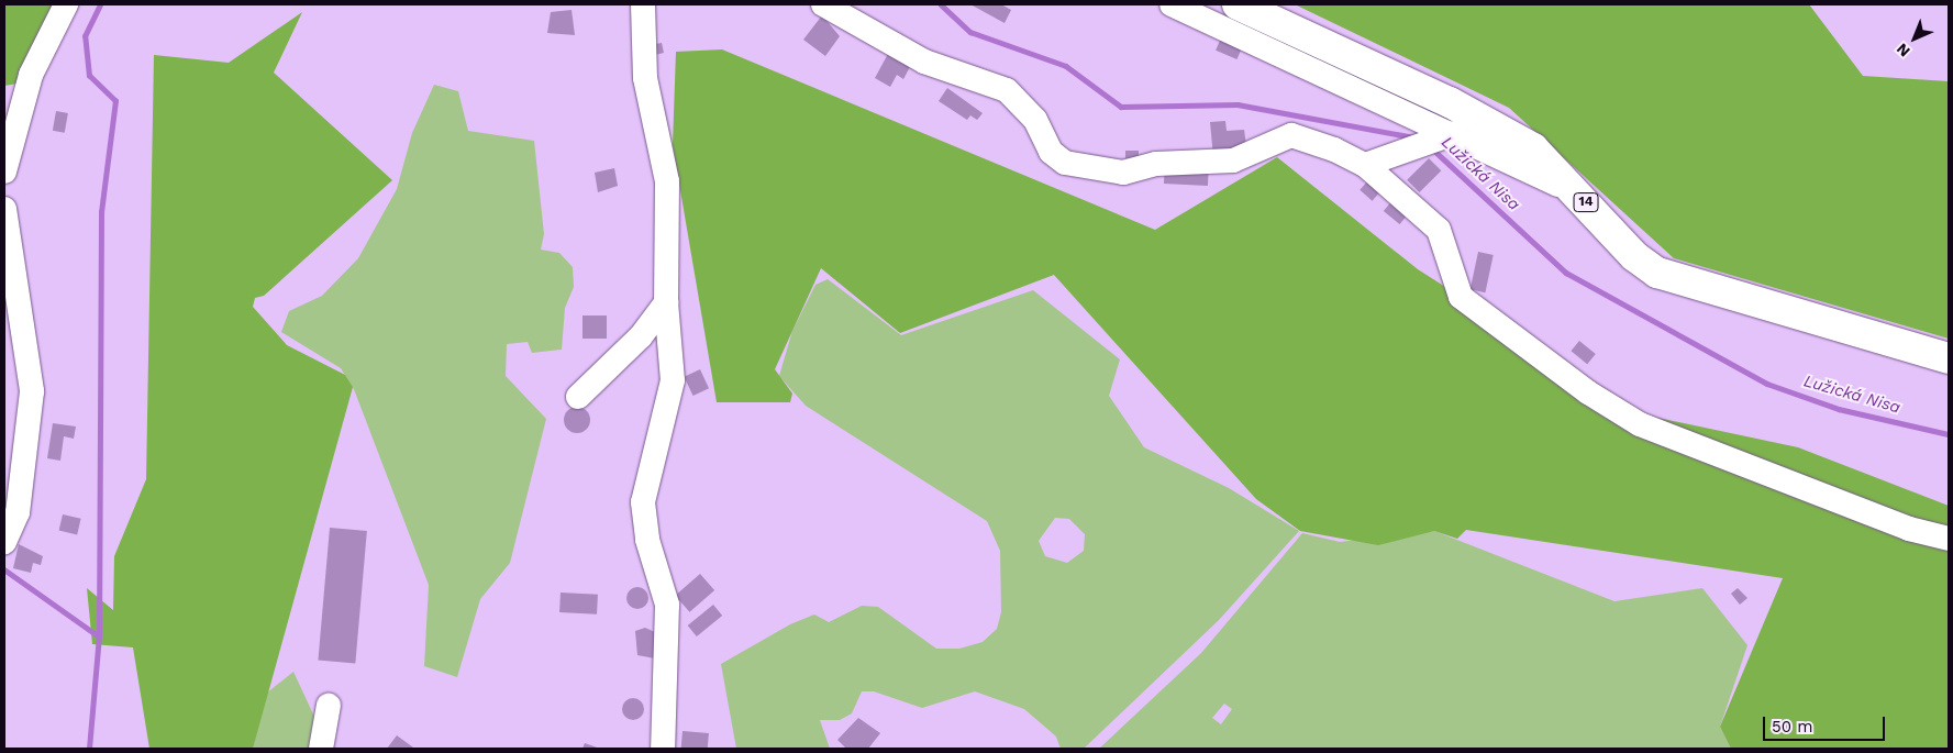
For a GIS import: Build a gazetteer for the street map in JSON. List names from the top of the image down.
{
  "streets": {
    "main road": ["14"]
  },
  "water": ["Lužická Nisa"],
  "scale_bar": "50 m",
  "north": "bottom left"
}
